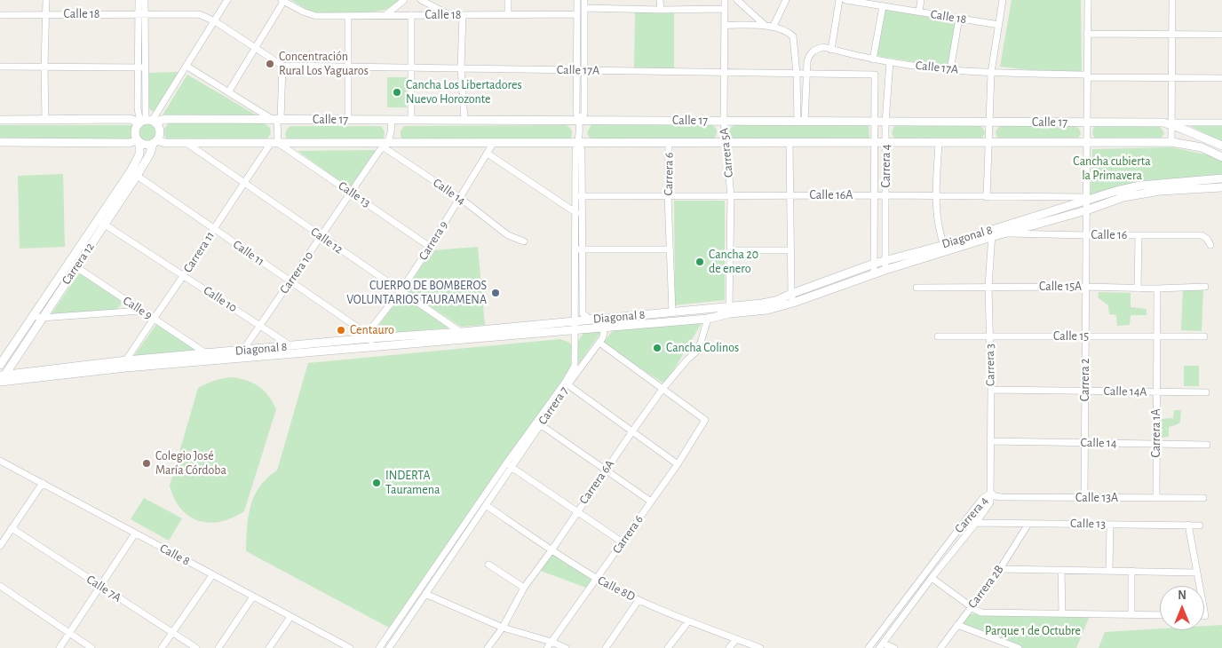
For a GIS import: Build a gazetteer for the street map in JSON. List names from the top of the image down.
{
  "streets": {
    "street": [
      "Calle 18",
      "Calle 17A",
      "Calle 17",
      "Carrera 5A",
      "Carrera 4",
      "Carrera 6",
      "Calle 14",
      "Calle 13",
      "Calle 16A",
      "Calle 16",
      "Diagonal 8",
      "Calle 12",
      "Carrera 9",
      "Carrera 11",
      "Calle 11",
      "Carrera 12",
      "Carrera 10",
      "Calle 15A",
      "Calle 10",
      "Calle 9",
      "Calle 15",
      "Carrera 3",
      "Carrera 2",
      "Calle 14A",
      "Carrera 7",
      "Carrera 1A",
      "Carrera 6A",
      "Calle 13A",
      "Calle 8",
      "Carrera 2B",
      "Calle 7A",
      "Calle 8D"
    ]
  },
  "crossings": [
    ["Calle 18", "Calle 17A"],
    ["Calle 18", "Carrera 7"],
    ["Calle 17A", "Calle 17"],
    ["Calle 17A", "Carrera 5A"],
    ["Calle 17A", "Carrera 4"],
    ["Calle 17A", "Carrera 7"],
    ["Calle 17", "Carrera 5A"],
    ["Calle 17", "Carrera 4"],
    ["Calle 17", "Carrera 6"],
    ["Calle 17", "Calle 14"],
    ["Calle 17", "Calle 13"],
    ["Calle 17", "Calle 12"],
    ["Calle 17", "Carrera 9"],
    ["Calle 17", "Carrera 11"],
    ["Calle 17", "Carrera 12"],
    ["Calle 17", "Carrera 10"],
    ["Calle 17", "Carrera 7"],
    ["Carrera 5A", "Calle 16A"],
    ["Carrera 5A", "Diagonal 8"],
    ["Carrera 4", "Calle 13"],
    ["Carrera 4", "Calle 16A"],
    ["Carrera 4", "Diagonal 8"],
    ["Carrera 4", "Carrera 3"],
    ["Carrera 4", "Calle 13A"],
    ["Carrera 6", "Calle 16A"],
    ["Carrera 6", "Diagonal 8"],
    ["Carrera 6", "Carrera 6A"],
    ["Carrera 6", "Calle 8D"],
    ["Calle 14", "Carrera 9"],
    ["Calle 14", "Carrera 10"],
    ["Calle 14", "Carrera 3"],
    ["Calle 14", "Carrera 2"],
    ["Calle 14", "Carrera 1A"],
    ["Calle 13", "Carrera 9"],
    ["Calle 13", "Carrera 11"],
    ["Calle 13", "Carrera 10"],
    ["Calle 13", "Carrera 2B"],
    ["Calle 16A", "Diagonal 8"],
    ["Calle 16A", "Carrera 2"],
    ["Calle 16A", "Carrera 7"],
    ["Calle 16", "Diagonal 8"],
    ["Calle 16", "Carrera 2"],
    ["Diagonal 8", "Calle 12"],
    ["Diagonal 8", "Carrera 9"],
    ["Diagonal 8", "Carrera 11"],
    ["Diagonal 8", "Calle 11"],
    ["Diagonal 8", "Carrera 12"],
    ["Diagonal 8", "Carrera 10"],
    ["Diagonal 8", "Calle 10"],
    ["Diagonal 8", "Calle 9"],
    ["Diagonal 8", "Carrera 3"],
    ["Diagonal 8", "Carrera 2"],
    ["Diagonal 8", "Carrera 7"],
    ["Diagonal 8", "Carrera 6A"],
    ["Calle 12", "Carrera 9"],
    ["Calle 12", "Carrera 11"],
    ["Calle 12", "Carrera 10"],
    ["Carrera 9", "Calle 11"],
    ["Carrera 11", "Calle 11"],
    ["Carrera 11", "Calle 10"],
    ["Carrera 11", "Calle 9"],
    ["Calle 11", "Carrera 12"],
    ["Calle 11", "Carrera 10"],
    ["Carrera 12", "Calle 10"],
    ["Carrera 12", "Calle 9"],
    ["Carrera 10", "Calle 10"],
    ["Calle 15A", "Carrera 3"],
    ["Calle 15A", "Carrera 2"],
    ["Calle 15A", "Carrera 1A"],
    ["Calle 15", "Carrera 3"],
    ["Calle 15", "Carrera 2"],
    ["Calle 15", "Carrera 1A"],
    ["Carrera 3", "Calle 14A"],
    ["Carrera 3", "Calle 13A"],
    ["Carrera 2", "Calle 14A"],
    ["Carrera 2", "Calle 13A"],
    ["Calle 14A", "Carrera 1A"],
    ["Carrera 7", "Calle 8D"],
    ["Carrera 1A", "Calle 13A"],
    ["Carrera 6A", "Calle 8D"]
  ],
  "parks": ["Cancha cubierta la Primavera", "Parque 1 de Octubre"],
  "places": [
    "Concentración Rural Los Yaguaros",
    "Cancha Los Libertadores Nuevo Horozonte",
    "Cancha 20 de enero",
    "CUERPO DE BOMBEROS VOLUNTARIOS TAURAMENA",
    "Centauro",
    "Cancha Colinos",
    "Colegio José María Córdoba",
    "INDERTA Tauramena"
  ],
  "north": "top"
}
